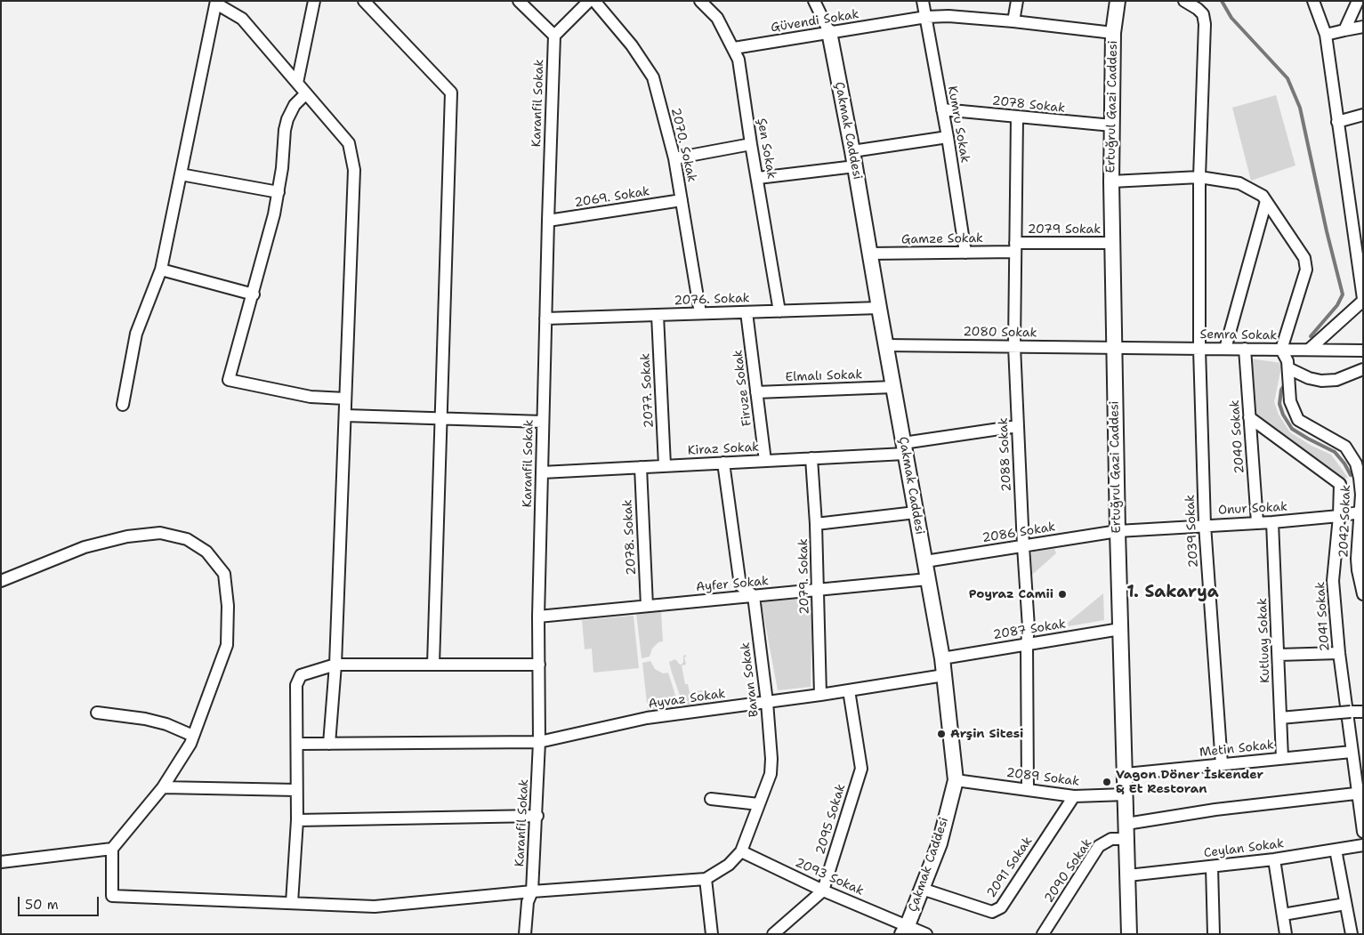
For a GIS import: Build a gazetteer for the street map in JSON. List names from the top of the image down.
{
  "streets": {
    "main road": ["Ertuğrul Gazi Caddesi", "Çakmak Caddesi"],
    "street": [
      "Güvendi Sokak",
      "Karanfil Sokak",
      "2078 Sokak",
      "Kumru Sokak",
      "2070. Sokak",
      "Şen Sokak",
      "2069. Sokak",
      "2079 Sokak",
      "Gamze Sokak",
      "2076. Sokak",
      "2080 Sokak",
      "Semra Sokak",
      "Elmalı Sokak",
      "Firuze Sokak",
      "2077. Sokak",
      "2040 Sokak",
      "Kiraz Sokak",
      "2088 Sokak",
      "Onur Sokak",
      "2042 Sokak",
      "2039 Sokak",
      "2086 Sokak",
      "2078. Sokak",
      "2079. Sokak",
      "Ayfer Sokak",
      "2041 Sokak",
      "2087 Sokak",
      "Kutluay Sokak",
      "Baran Sokak",
      "Ayvaz Sokak",
      "Metin Sokak",
      "2089 Sokak",
      "2095 Sokak",
      "Ceylan Sokak",
      "2091 Sokak",
      "2090 Sokak",
      "2093 Sokak"
    ]
  },
  "crossings": [
    ["Güvendi Sokak", "Ertuğrul Gazi Caddesi"],
    ["Güvendi Sokak", "Kumru Sokak"],
    ["Güvendi Sokak", "Çakmak Caddesi"],
    ["Güvendi Sokak", "Şen Sokak"],
    ["Karanfil Sokak", "2069. Sokak"],
    ["Karanfil Sokak", "2076. Sokak"],
    ["Karanfil Sokak", "Kiraz Sokak"],
    ["Karanfil Sokak", "Ayfer Sokak"],
    ["Karanfil Sokak", "Ayvaz Sokak"],
    ["2078 Sokak", "Ertuğrul Gazi Caddesi"],
    ["2078 Sokak", "Kumru Sokak"],
    ["2078 Sokak", "2088 Sokak"],
    ["Ertuğrul Gazi Caddesi", "2079 Sokak"],
    ["Ertuğrul Gazi Caddesi", "2080 Sokak"],
    ["Ertuğrul Gazi Caddesi", "Semra Sokak"],
    ["Ertuğrul Gazi Caddesi", "Onur Sokak"],
    ["Ertuğrul Gazi Caddesi", "2086 Sokak"],
    ["Ertuğrul Gazi Caddesi", "2087 Sokak"],
    ["Ertuğrul Gazi Caddesi", "Metin Sokak"],
    ["Ertuğrul Gazi Caddesi", "2089 Sokak"],
    ["Ertuğrul Gazi Caddesi", "Ceylan Sokak"],
    ["Ertuğrul Gazi Caddesi", "2090 Sokak"],
    ["Kumru Sokak", "Gamze Sokak"],
    ["Çakmak Caddesi", "Gamze Sokak"],
    ["Çakmak Caddesi", "2076. Sokak"],
    ["Çakmak Caddesi", "2080 Sokak"],
    ["Çakmak Caddesi", "Elmalı Sokak"],
    ["Çakmak Caddesi", "Kiraz Sokak"],
    ["Çakmak Caddesi", "2086 Sokak"],
    ["Çakmak Caddesi", "Ayfer Sokak"],
    ["Çakmak Caddesi", "2087 Sokak"],
    ["Çakmak Caddesi", "Ayvaz Sokak"],
    ["Çakmak Caddesi", "2089 Sokak"],
    ["Çakmak Caddesi", "2091 Sokak"],
    ["Çakmak Caddesi", "2093 Sokak"],
    ["2070. Sokak", "2069. Sokak"],
    ["2070. Sokak", "2076. Sokak"],
    ["Şen Sokak", "2076. Sokak"],
    ["2079 Sokak", "Gamze Sokak"],
    ["2079 Sokak", "2088 Sokak"],
    ["Gamze Sokak", "2088 Sokak"],
    ["2076. Sokak", "Firuze Sokak"],
    ["2076. Sokak", "2077. Sokak"],
    ["2080 Sokak", "Semra Sokak"],
    ["2080 Sokak", "2088 Sokak"],
    ["Semra Sokak", "2040 Sokak"],
    ["Semra Sokak", "2042 Sokak"],
    ["Semra Sokak", "2039 Sokak"],
    ["Elmalı Sokak", "Firuze Sokak"],
    ["Firuze Sokak", "Kiraz Sokak"],
    ["2077. Sokak", "Kiraz Sokak"],
    ["2040 Sokak", "Onur Sokak"],
    ["2040 Sokak", "2041 Sokak"],
    ["Kiraz Sokak", "2088 Sokak"],
    ["Kiraz Sokak", "2078. Sokak"],
    ["Kiraz Sokak", "2079. Sokak"],
    ["2088 Sokak", "2086 Sokak"],
    ["2088 Sokak", "2087 Sokak"],
    ["2088 Sokak", "2089 Sokak"],
    ["Onur Sokak", "2042 Sokak"],
    ["Onur Sokak", "2039 Sokak"],
    ["Onur Sokak", "2086 Sokak"],
    ["Onur Sokak", "2041 Sokak"],
    ["Onur Sokak", "Kutluay Sokak"],
    ["2039 Sokak", "Metin Sokak"],
    ["2078. Sokak", "Ayfer Sokak"],
    ["2079. Sokak", "Ayfer Sokak"],
    ["2079. Sokak", "Ayvaz Sokak"],
    ["Ayfer Sokak", "Baran Sokak"],
    ["2041 Sokak", "Metin Sokak"],
    ["Kutluay Sokak", "Metin Sokak"],
    ["Baran Sokak", "Ayvaz Sokak"],
    ["Baran Sokak", "2093 Sokak"],
    ["Ayvaz Sokak", "2095 Sokak"],
    ["2089 Sokak", "2091 Sokak"],
    ["2095 Sokak", "2093 Sokak"]
  ],
  "districts": ["1. Sakarya"],
  "places": ["Poyraz Camii", "Arşin Sitesi", "Vagon Döner İskender & Et Restoran"],
  "scale_bar": "50 m"
}
